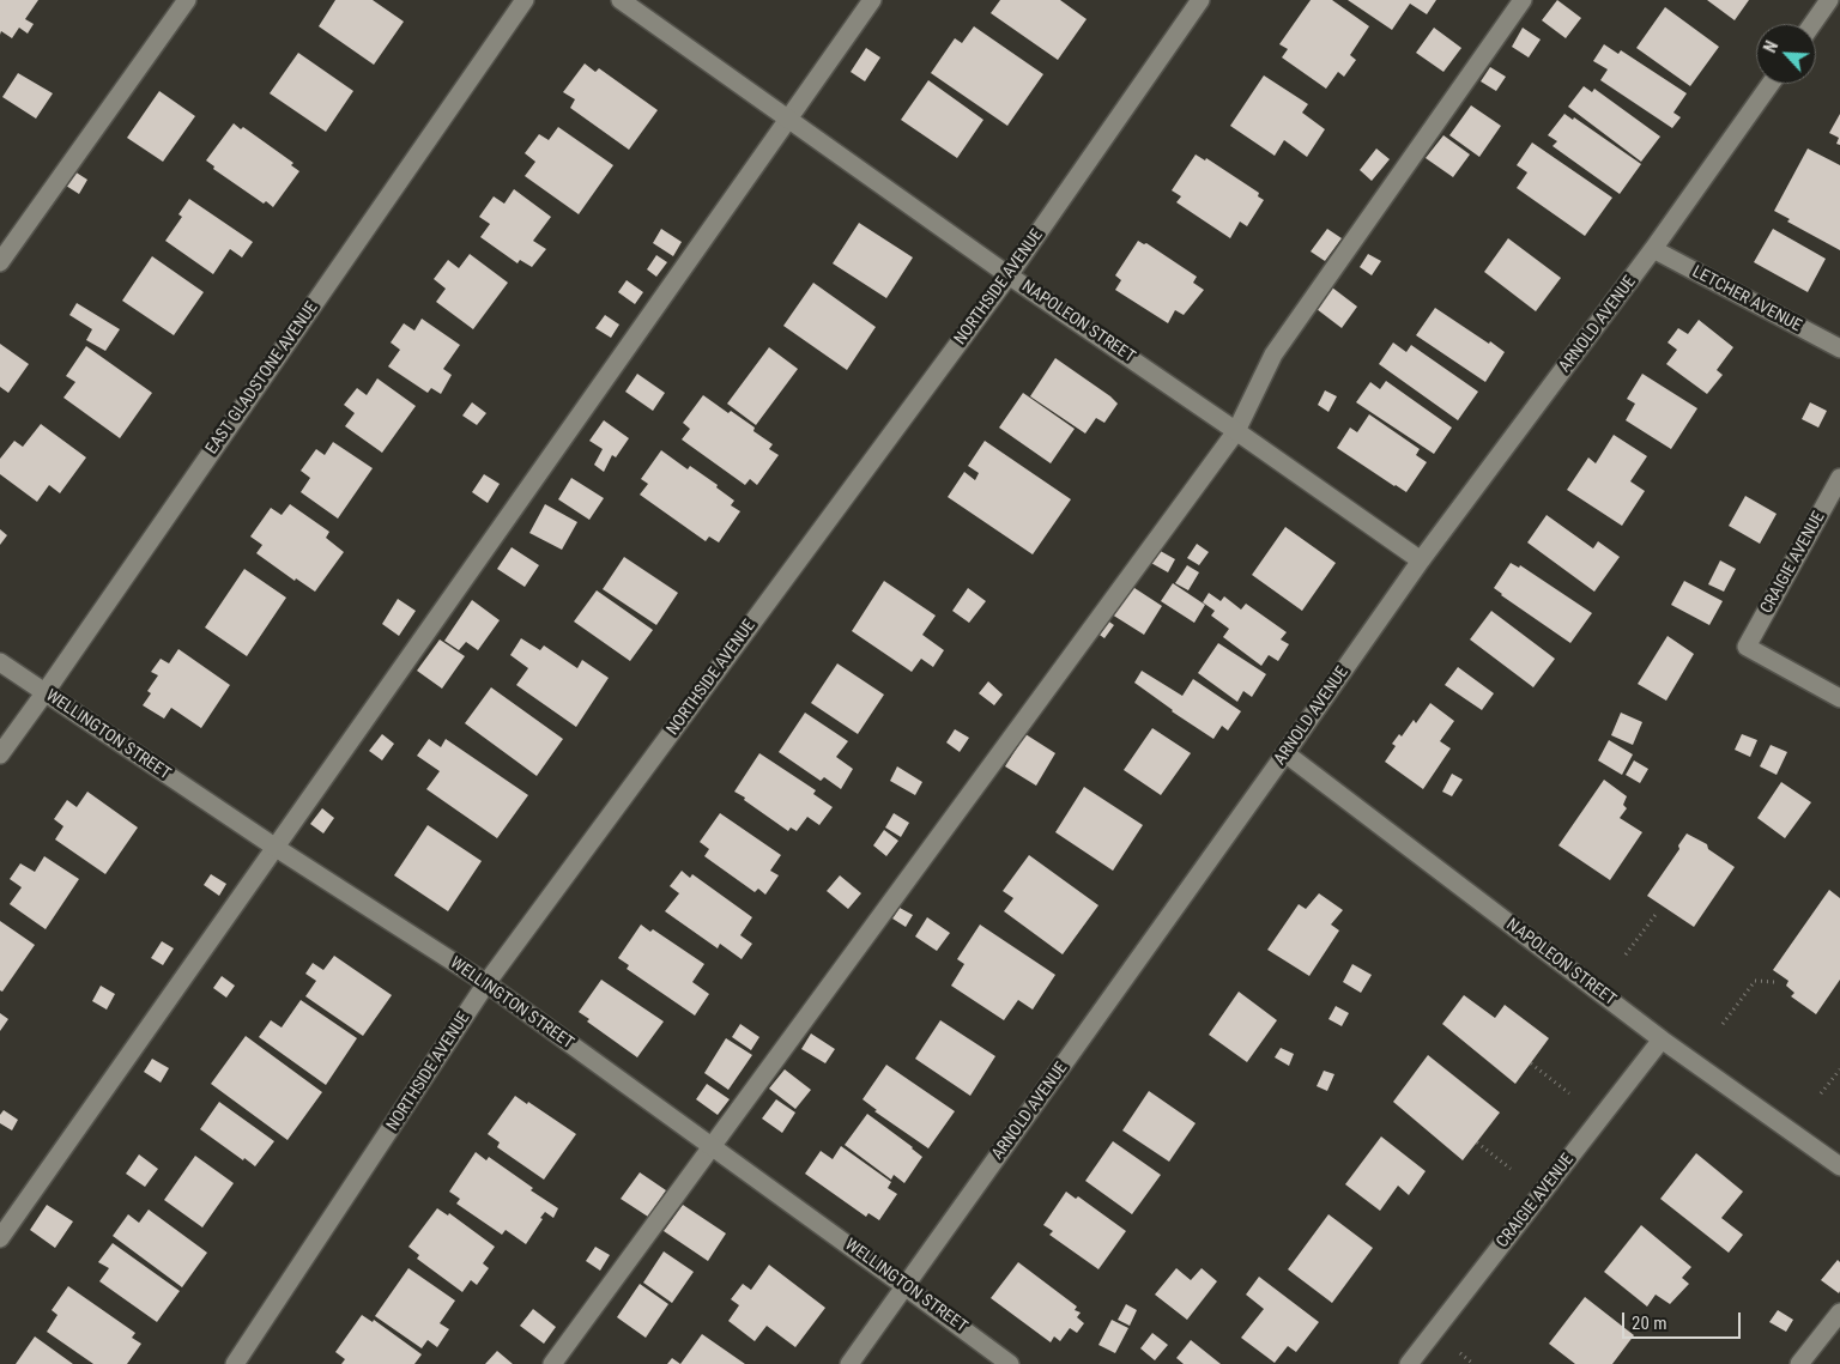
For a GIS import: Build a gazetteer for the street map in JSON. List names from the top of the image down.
{
  "streets": {
    "street": [
      "NORTHSIDE AVENUE",
      "LETCHER AVENUE",
      "NAPOLEON STREET",
      "ARNOLD AVENUE",
      "EAST GLADSTONE AVENUE",
      "CRAIGIE AVENUE",
      "WELLINGTON STREET"
    ]
  },
  "crossings": [
    ["NORTHSIDE AVENUE", "NAPOLEON STREET"],
    ["NORTHSIDE AVENUE", "WELLINGTON STREET"],
    ["LETCHER AVENUE", "ARNOLD AVENUE"],
    ["NAPOLEON STREET", "ARNOLD AVENUE"],
    ["NAPOLEON STREET", "CRAIGIE AVENUE"],
    ["ARNOLD AVENUE", "WELLINGTON STREET"],
    ["EAST GLADSTONE AVENUE", "WELLINGTON STREET"]
  ],
  "scale_bar": "20 m",
  "north": "top left"
}
